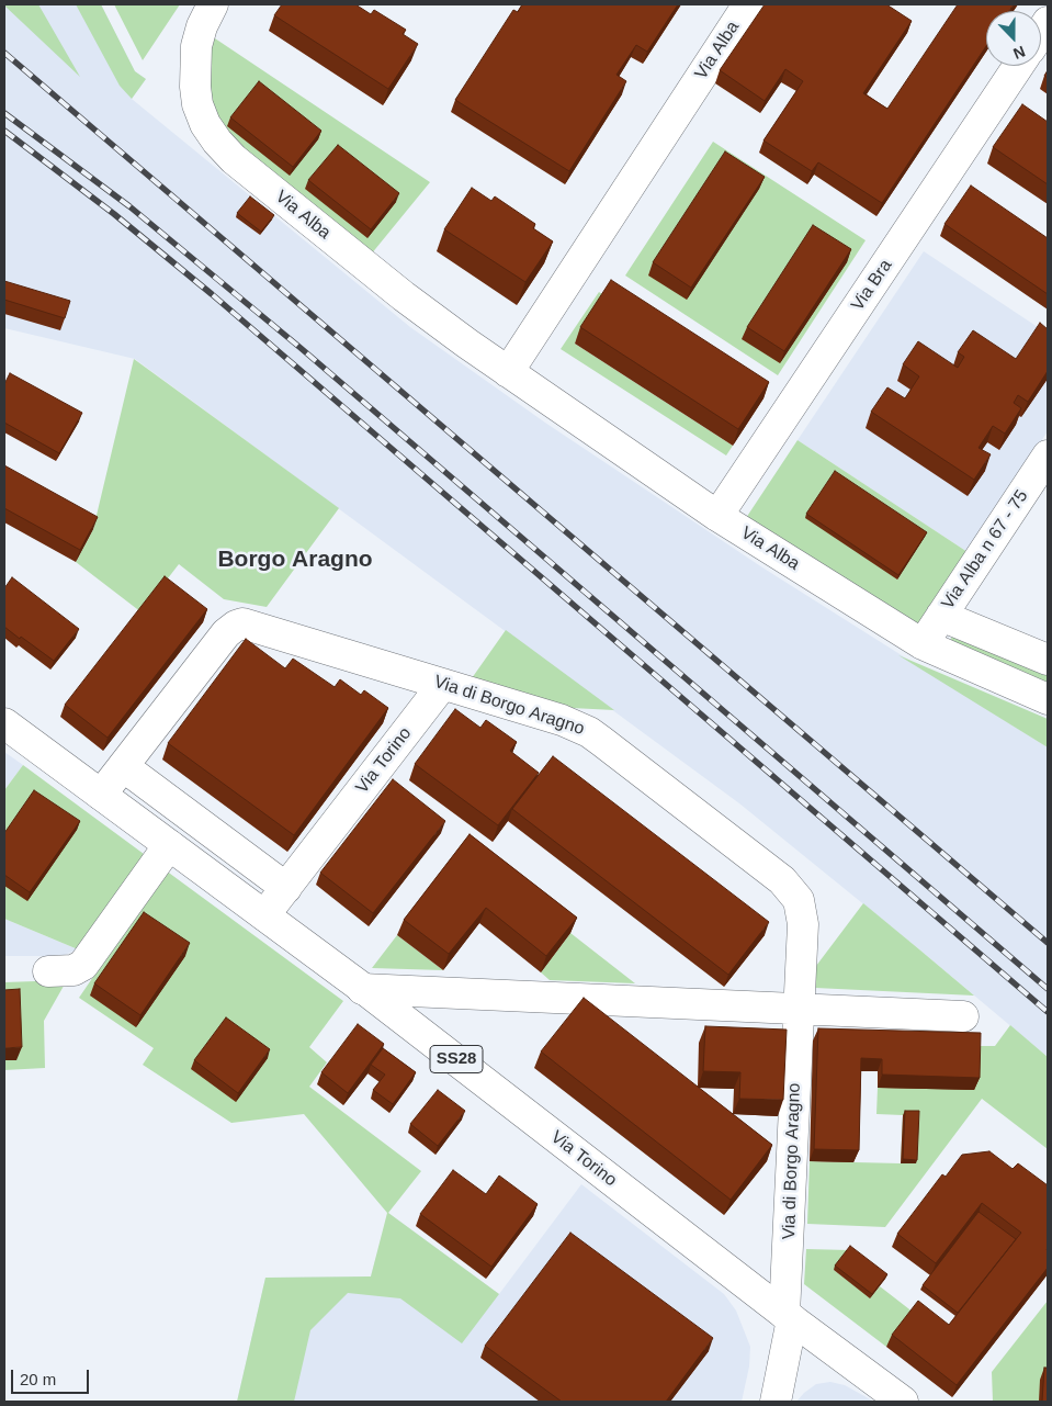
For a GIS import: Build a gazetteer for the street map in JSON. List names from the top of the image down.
{
  "streets": {
    "street": [
      "Via Alba",
      "Via Bra",
      "Via Alba n 67 - 75",
      "Via di Borgo Aragno",
      "Via Torino",
      "SS28"
    ]
  },
  "crossings": [
    ["Via Alba", "Via Bra"],
    ["Via Alba", "Via Alba n 67 - 75"],
    ["Via di Borgo Aragno", "Via Torino"]
  ],
  "districts": ["Borgo Aragno"],
  "scale_bar": "20 m",
  "north": "bottom"
}
